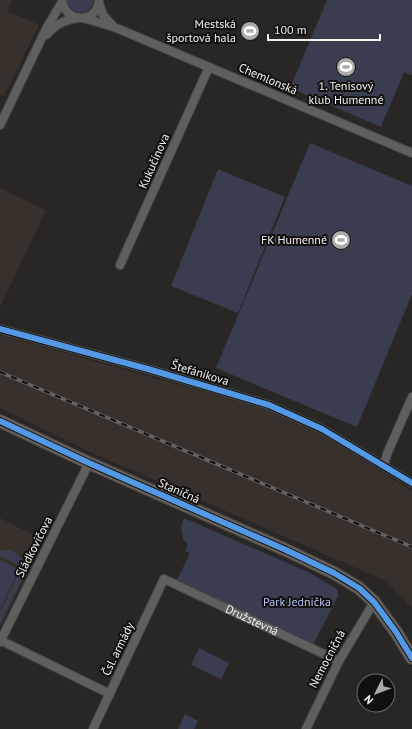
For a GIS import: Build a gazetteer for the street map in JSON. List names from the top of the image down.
{
  "streets": {
    "main road": ["Staničná"],
    "street": [
      "Chemlonská",
      "Kukučínova",
      "Štefánikova",
      "Sládkovičova",
      "Družstevná",
      "Čsl. armády",
      "Nemocničná"
    ]
  },
  "crossings": [
    ["Chemlonská", "Kukučínova"],
    ["Staničná", "Sládkovičova"],
    ["Staničná", "Nemocničná"],
    ["Družstevná", "Čsl. armády"],
    ["Družstevná", "Nemocničná"]
  ],
  "parks": ["Park Jednička"],
  "places": {
    "sports": ["Mestská športová hala", "1. Tenisový klub Humenné", "FK Humenné"]
  },
  "scale_bar": "100 m",
  "north": "bottom left"
}
